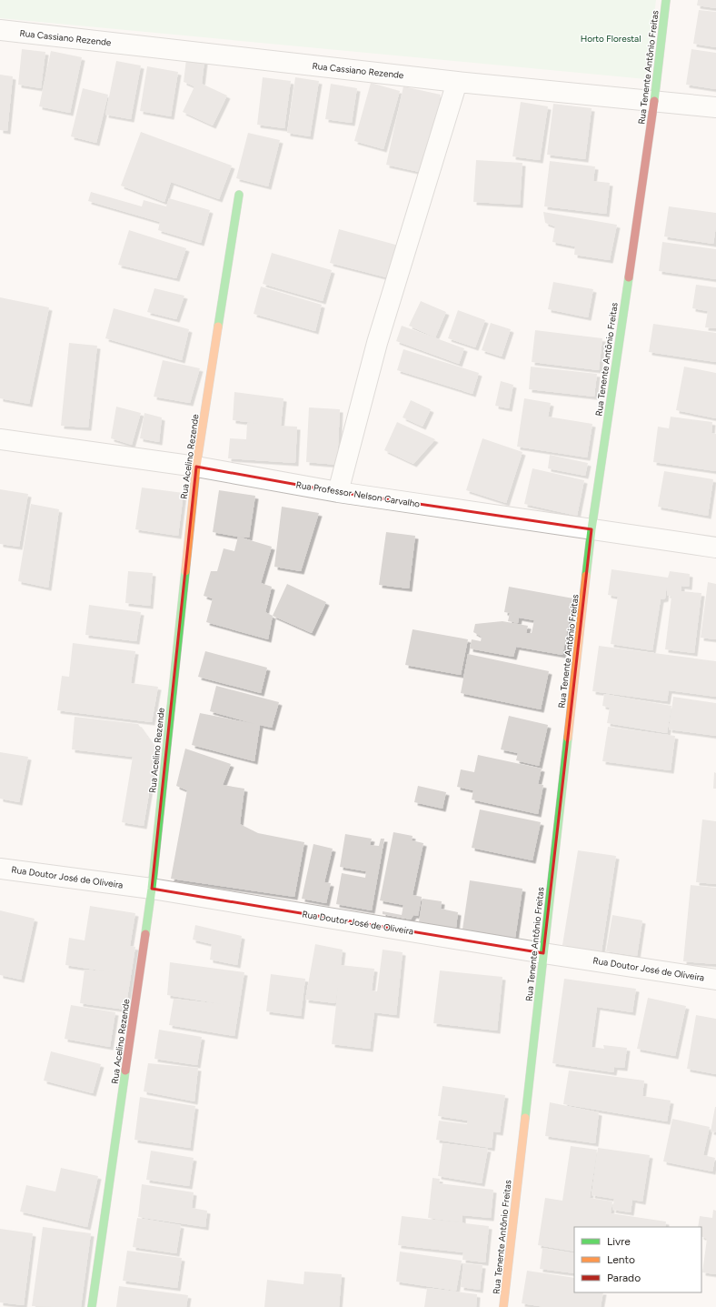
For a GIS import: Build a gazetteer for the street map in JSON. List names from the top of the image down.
{
  "streets": {
    "street": [
      "Rua Cassiano Rezende",
      "Rua Tenente Antônio Freitas",
      "Rua Acelino Rezende",
      "Rua Professor Nelson Carvalho",
      "Rua Doutor José de Oliveira"
    ]
  },
  "crossings": [
    ["Rua Cassiano Rezende", "Rua Tenente Antônio Freitas"],
    ["Rua Tenente Antônio Freitas", "Rua Professor Nelson Carvalho"],
    ["Rua Tenente Antônio Freitas", "Rua Doutor José de Oliveira"],
    ["Rua Acelino Rezende", "Rua Professor Nelson Carvalho"],
    ["Rua Acelino Rezende", "Rua Doutor José de Oliveira"]
  ],
  "parks": ["Horto Florestal"],
  "legend": ["Livre", "Lento", "Parado"]
}
